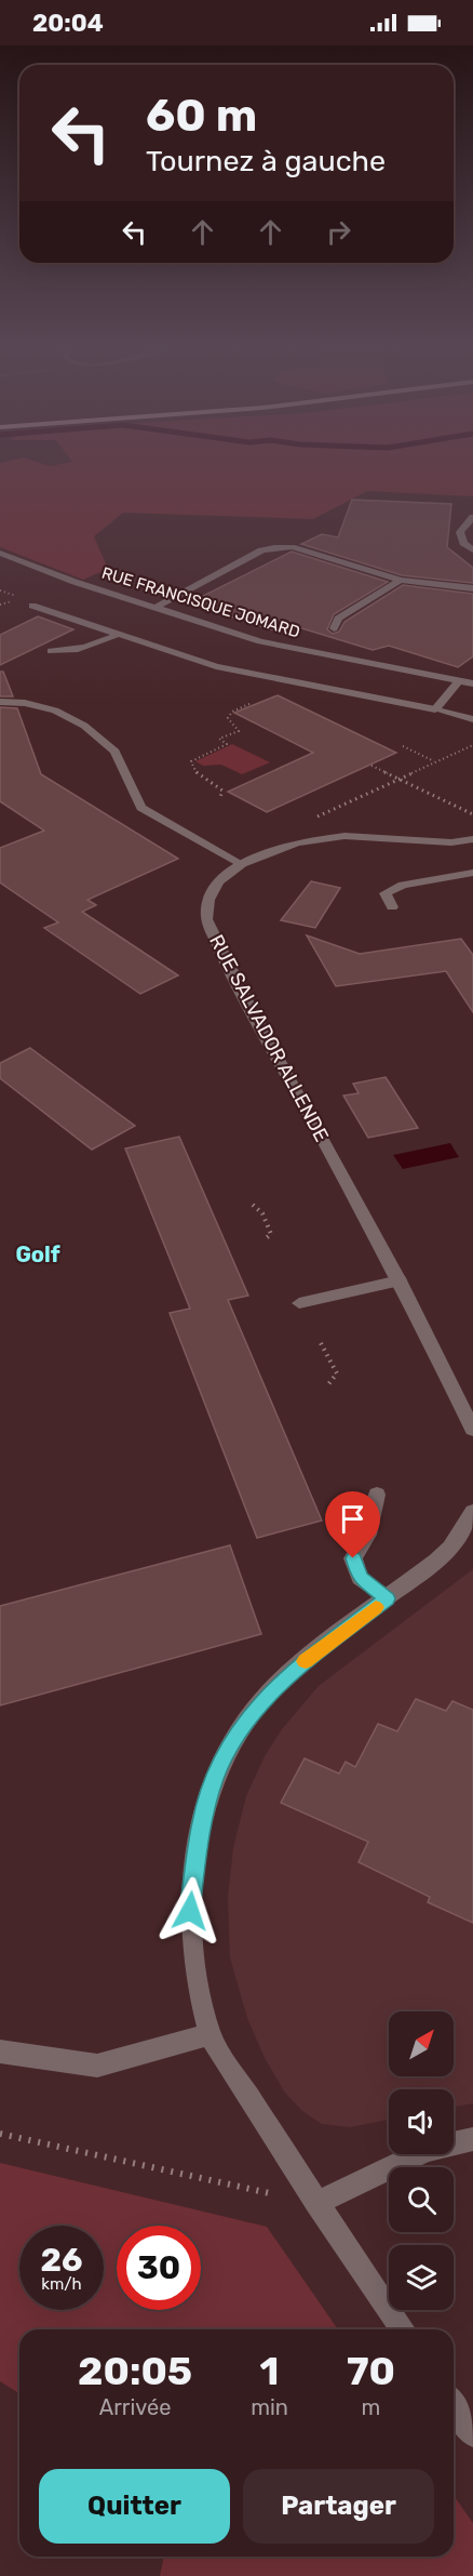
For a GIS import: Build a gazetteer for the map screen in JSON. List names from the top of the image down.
{
  "streets": {
    "street": ["RUE FRANCISQUE JOMARD", "RUE SALVADOR ALLENDE"]
  },
  "districts": ["Golf"],
  "north": "top right",
  "page": {
    "status": "20:04",
    "turn": ["60 m", "Tournez à gauche"],
    "speed": "26 km/h",
    "limit": "30",
    "eta": [
      "20:05",
      "Arrivée",
      "1",
      "min",
      "70",
      "m"
    ],
    "buttons": ["Quitter", "Partager"]
  }
}
